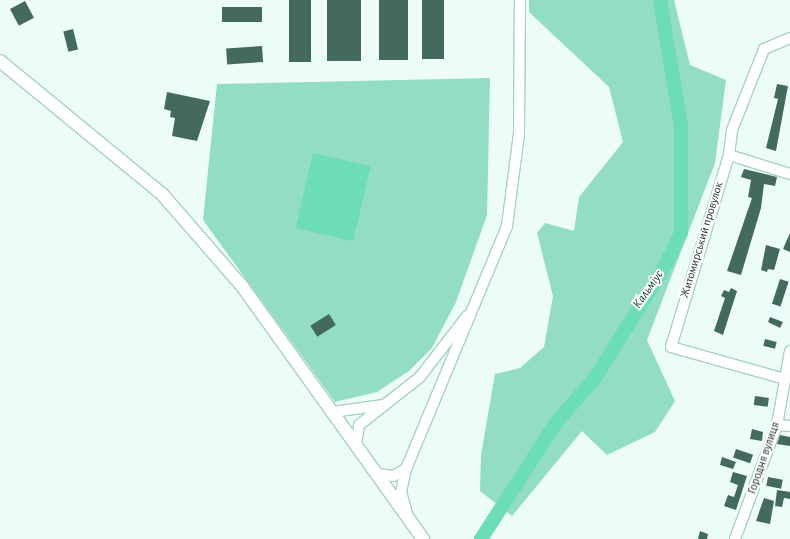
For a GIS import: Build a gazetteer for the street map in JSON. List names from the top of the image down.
{
  "streets": {
    "street": ["Житомирський провулок", "Городня вулиця"]
  },
  "crossings": [
    ["Житомирський провулок", "Городня вулиця"]
  ],
  "water": ["Кальміус"]
}
